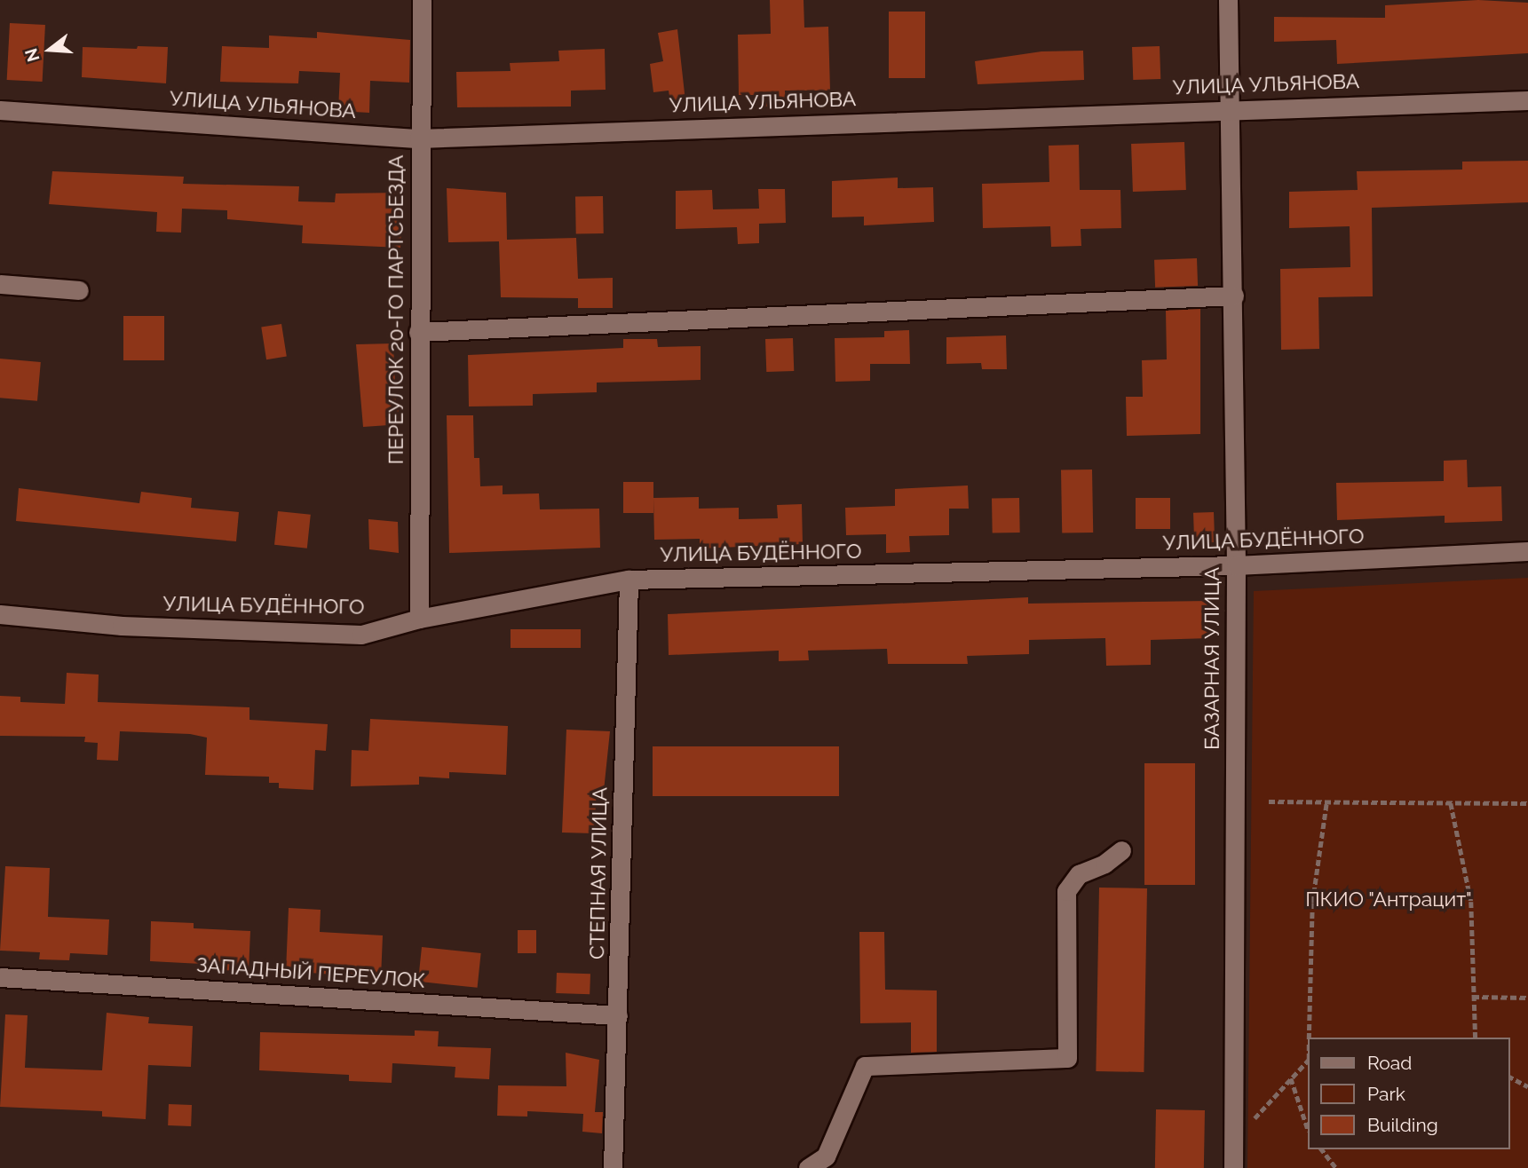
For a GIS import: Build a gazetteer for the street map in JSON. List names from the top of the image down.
{
  "streets": {
    "street": [
      "УЛИЦА УЛЬЯНОВА",
      "ПЕРЕУЛОК 20-ГО ПАРТСЪЕЗДА",
      "УЛИЦА БУДЁННОГО",
      "БАЗАРНАЯ УЛИЦА",
      "СТЕПНАЯ УЛИЦА",
      "ЗАПАДНЫЙ ПЕРЕУЛОК"
    ]
  },
  "crossings": [
    ["УЛИЦА УЛЬЯНОВА", "ПЕРЕУЛОК 20-ГО ПАРТСЪЕЗДА"],
    ["УЛИЦА УЛЬЯНОВА", "БАЗАРНАЯ УЛИЦА"],
    ["ПЕРЕУЛОК 20-ГО ПАРТСЪЕЗДА", "УЛИЦА БУДЁННОГО"],
    ["УЛИЦА БУДЁННОГО", "БАЗАРНАЯ УЛИЦА"],
    ["УЛИЦА БУДЁННОГО", "СТЕПНАЯ УЛИЦА"],
    ["СТЕПНАЯ УЛИЦА", "ЗАПАДНЫЙ ПЕРЕУЛОК"]
  ],
  "parks": ["ПКИО \"Антрацит\""],
  "legend": ["Road", "Park", "Building"],
  "north": "left"
}
